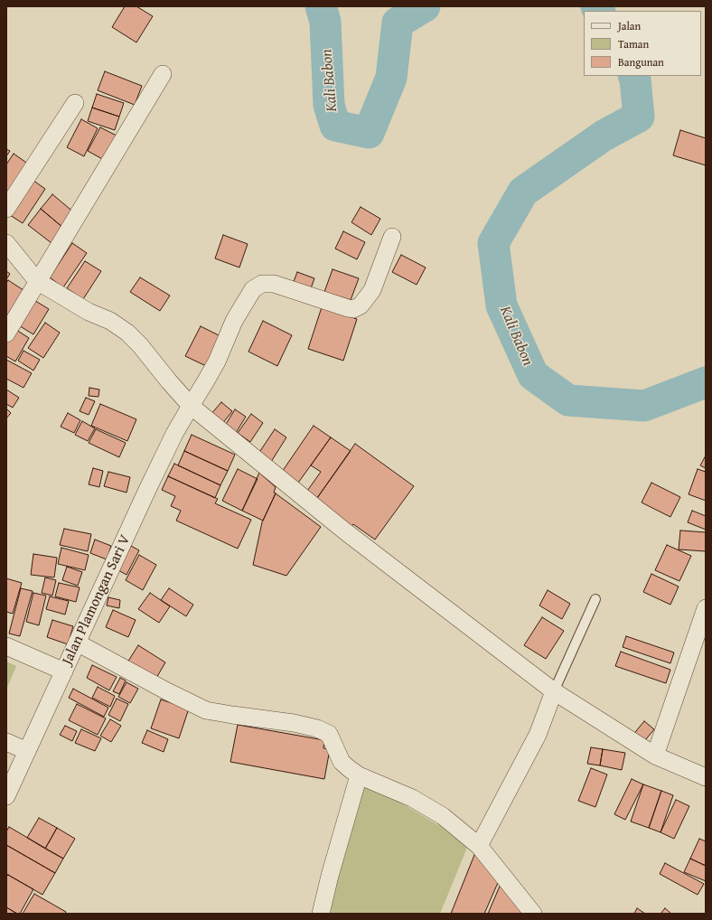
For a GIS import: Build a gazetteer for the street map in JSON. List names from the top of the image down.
{
  "streets": {
    "street": ["Jalan Plamongan Sari V"]
  },
  "water": ["Kali Babon"],
  "legend": ["Jalan", "Taman", "Bangunan"]
}
